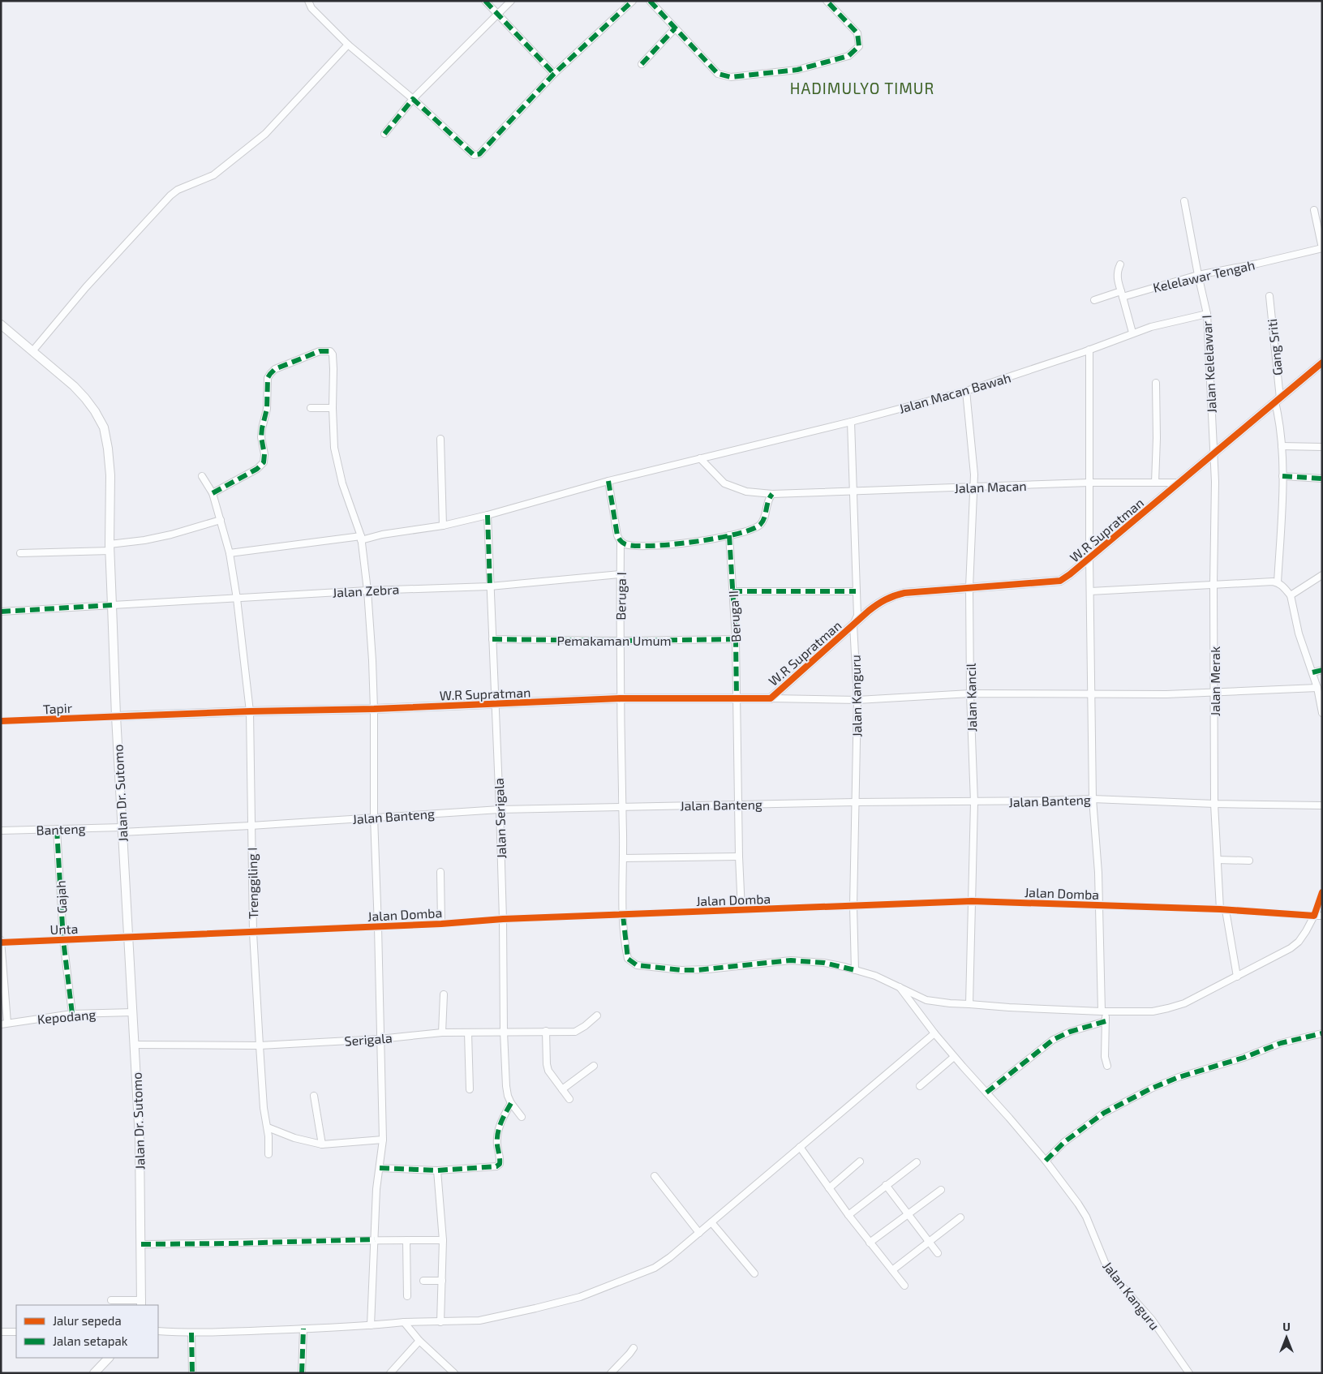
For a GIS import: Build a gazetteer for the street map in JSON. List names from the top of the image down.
{
  "streets": {
    "street": [
      "Kelelawar Tengah",
      "Gang Sriti",
      "Jalan Kelelawar I",
      "Jalan Macan Bawah",
      "Jalan Macan",
      "W.R Supratman",
      "Jalan Zebra",
      "Beruga I",
      "Beruga II",
      "Pemakaman Umum",
      "Jalan Merak",
      "Jalan Kanguru",
      "Jalan Kancil",
      "Tapir",
      "Jalan Dr. Sutomo",
      "Jalan Banteng",
      "Jalan Serigala",
      "Banteng",
      "Trenggiling I",
      "Jalan Domba",
      "Gajah",
      "Unta",
      "Kepodang",
      "Serigala"
    ]
  },
  "crossings": [
    ["Kelelawar Tengah", "Jalan Kelelawar I"],
    ["Gang Sriti", "W.R Supratman"],
    ["Jalan Kelelawar I", "Jalan Macan Bawah"],
    ["Jalan Kelelawar I", "W.R Supratman"],
    ["Jalan Kelelawar I", "Jalan Merak"],
    ["Jalan Macan Bawah", "Jalan Macan"],
    ["Jalan Macan Bawah", "Jalan Kanguru"],
    ["Jalan Macan Bawah", "Jalan Kancil"],
    ["Jalan Macan Bawah", "Jalan Serigala"],
    ["Jalan Macan Bawah", "Trenggiling I"],
    ["Jalan Macan", "W.R Supratman"],
    ["Jalan Macan", "Jalan Kanguru"],
    ["Jalan Macan", "Jalan Kancil"],
    ["W.R Supratman", "Beruga I"],
    ["W.R Supratman", "Beruga II"],
    ["W.R Supratman", "Jalan Merak"],
    ["W.R Supratman", "Jalan Kanguru"],
    ["W.R Supratman", "Jalan Kancil"],
    ["W.R Supratman", "Tapir"],
    ["W.R Supratman", "Jalan Dr. Sutomo"],
    ["W.R Supratman", "Jalan Serigala"],
    ["W.R Supratman", "Trenggiling I"],
    ["Jalan Zebra", "Beruga I"],
    ["Jalan Zebra", "Jalan Dr. Sutomo"],
    ["Jalan Zebra", "Jalan Serigala"],
    ["Jalan Zebra", "Trenggiling I"],
    ["Beruga I", "Pemakaman Umum"],
    ["Beruga I", "Jalan Merak"],
    ["Beruga I", "Jalan Kanguru"],
    ["Beruga I", "Jalan Kancil"],
    ["Beruga I", "Jalan Banteng"],
    ["Beruga I", "Jalan Domba"],
    ["Beruga II", "Pemakaman Umum"],
    ["Beruga II", "Jalan Banteng"],
    ["Beruga II", "Jalan Domba"],
    ["Pemakaman Umum", "Jalan Serigala"],
    ["Jalan Merak", "Jalan Banteng"],
    ["Jalan Merak", "Jalan Domba"],
    ["Jalan Kanguru", "Jalan Banteng"],
    ["Jalan Kanguru", "Jalan Domba"],
    ["Jalan Kancil", "Jalan Banteng"],
    ["Jalan Kancil", "Jalan Domba"],
    ["Tapir", "Jalan Dr. Sutomo"],
    ["Jalan Dr. Sutomo", "Jalan Banteng"],
    ["Jalan Dr. Sutomo", "Banteng"],
    ["Jalan Dr. Sutomo", "Jalan Domba"],
    ["Jalan Dr. Sutomo", "Unta"],
    ["Jalan Dr. Sutomo", "Kepodang"],
    ["Jalan Dr. Sutomo", "Serigala"],
    ["Jalan Banteng", "Jalan Serigala"],
    ["Jalan Banteng", "Banteng"],
    ["Jalan Banteng", "Trenggiling I"],
    ["Jalan Serigala", "Jalan Domba"],
    ["Jalan Serigala", "Serigala"],
    ["Banteng", "Gajah"],
    ["Trenggiling I", "Jalan Domba"],
    ["Trenggiling I", "Serigala"],
    ["Jalan Domba", "Unta"],
    ["Gajah", "Unta"],
    ["Gajah", "Kepodang"]
  ],
  "districts": ["HADIMULYO TIMUR"],
  "legend": ["Jalur sepeda", "Jalan setapak"],
  "north": "top"
}
